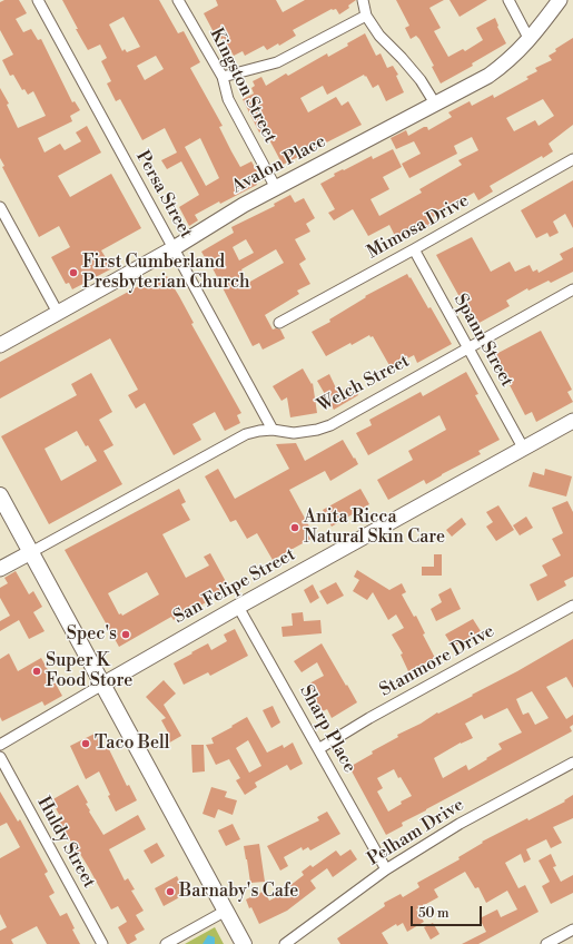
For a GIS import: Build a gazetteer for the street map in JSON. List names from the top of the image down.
{
  "streets": {
    "street": [
      "Kingston Street",
      "Avalon Place",
      "Persa Street",
      "Mimosa Drive",
      "Spann Street",
      "Welch Street",
      "San Felipe Street",
      "Stanmore Drive",
      "Sharp Place",
      "Pelham Drive",
      "Huldy Street"
    ]
  },
  "crossings": [
    ["Kingston Street", "Avalon Place"],
    ["Avalon Place", "Persa Street"],
    ["Persa Street", "Welch Street"],
    ["Mimosa Drive", "Spann Street"],
    ["Spann Street", "Welch Street"],
    ["Spann Street", "San Felipe Street"],
    ["San Felipe Street", "Sharp Place"],
    ["Stanmore Drive", "Sharp Place"],
    ["Sharp Place", "Pelham Drive"]
  ],
  "places": [
    "First Cumberland Presbyterian Church",
    "Anita Ricca Natural Skin Care",
    "Spec's",
    "Super K Food Store",
    "Taco Bell",
    "Barnaby's Cafe"
  ],
  "scale_bar": "50 m"
}
